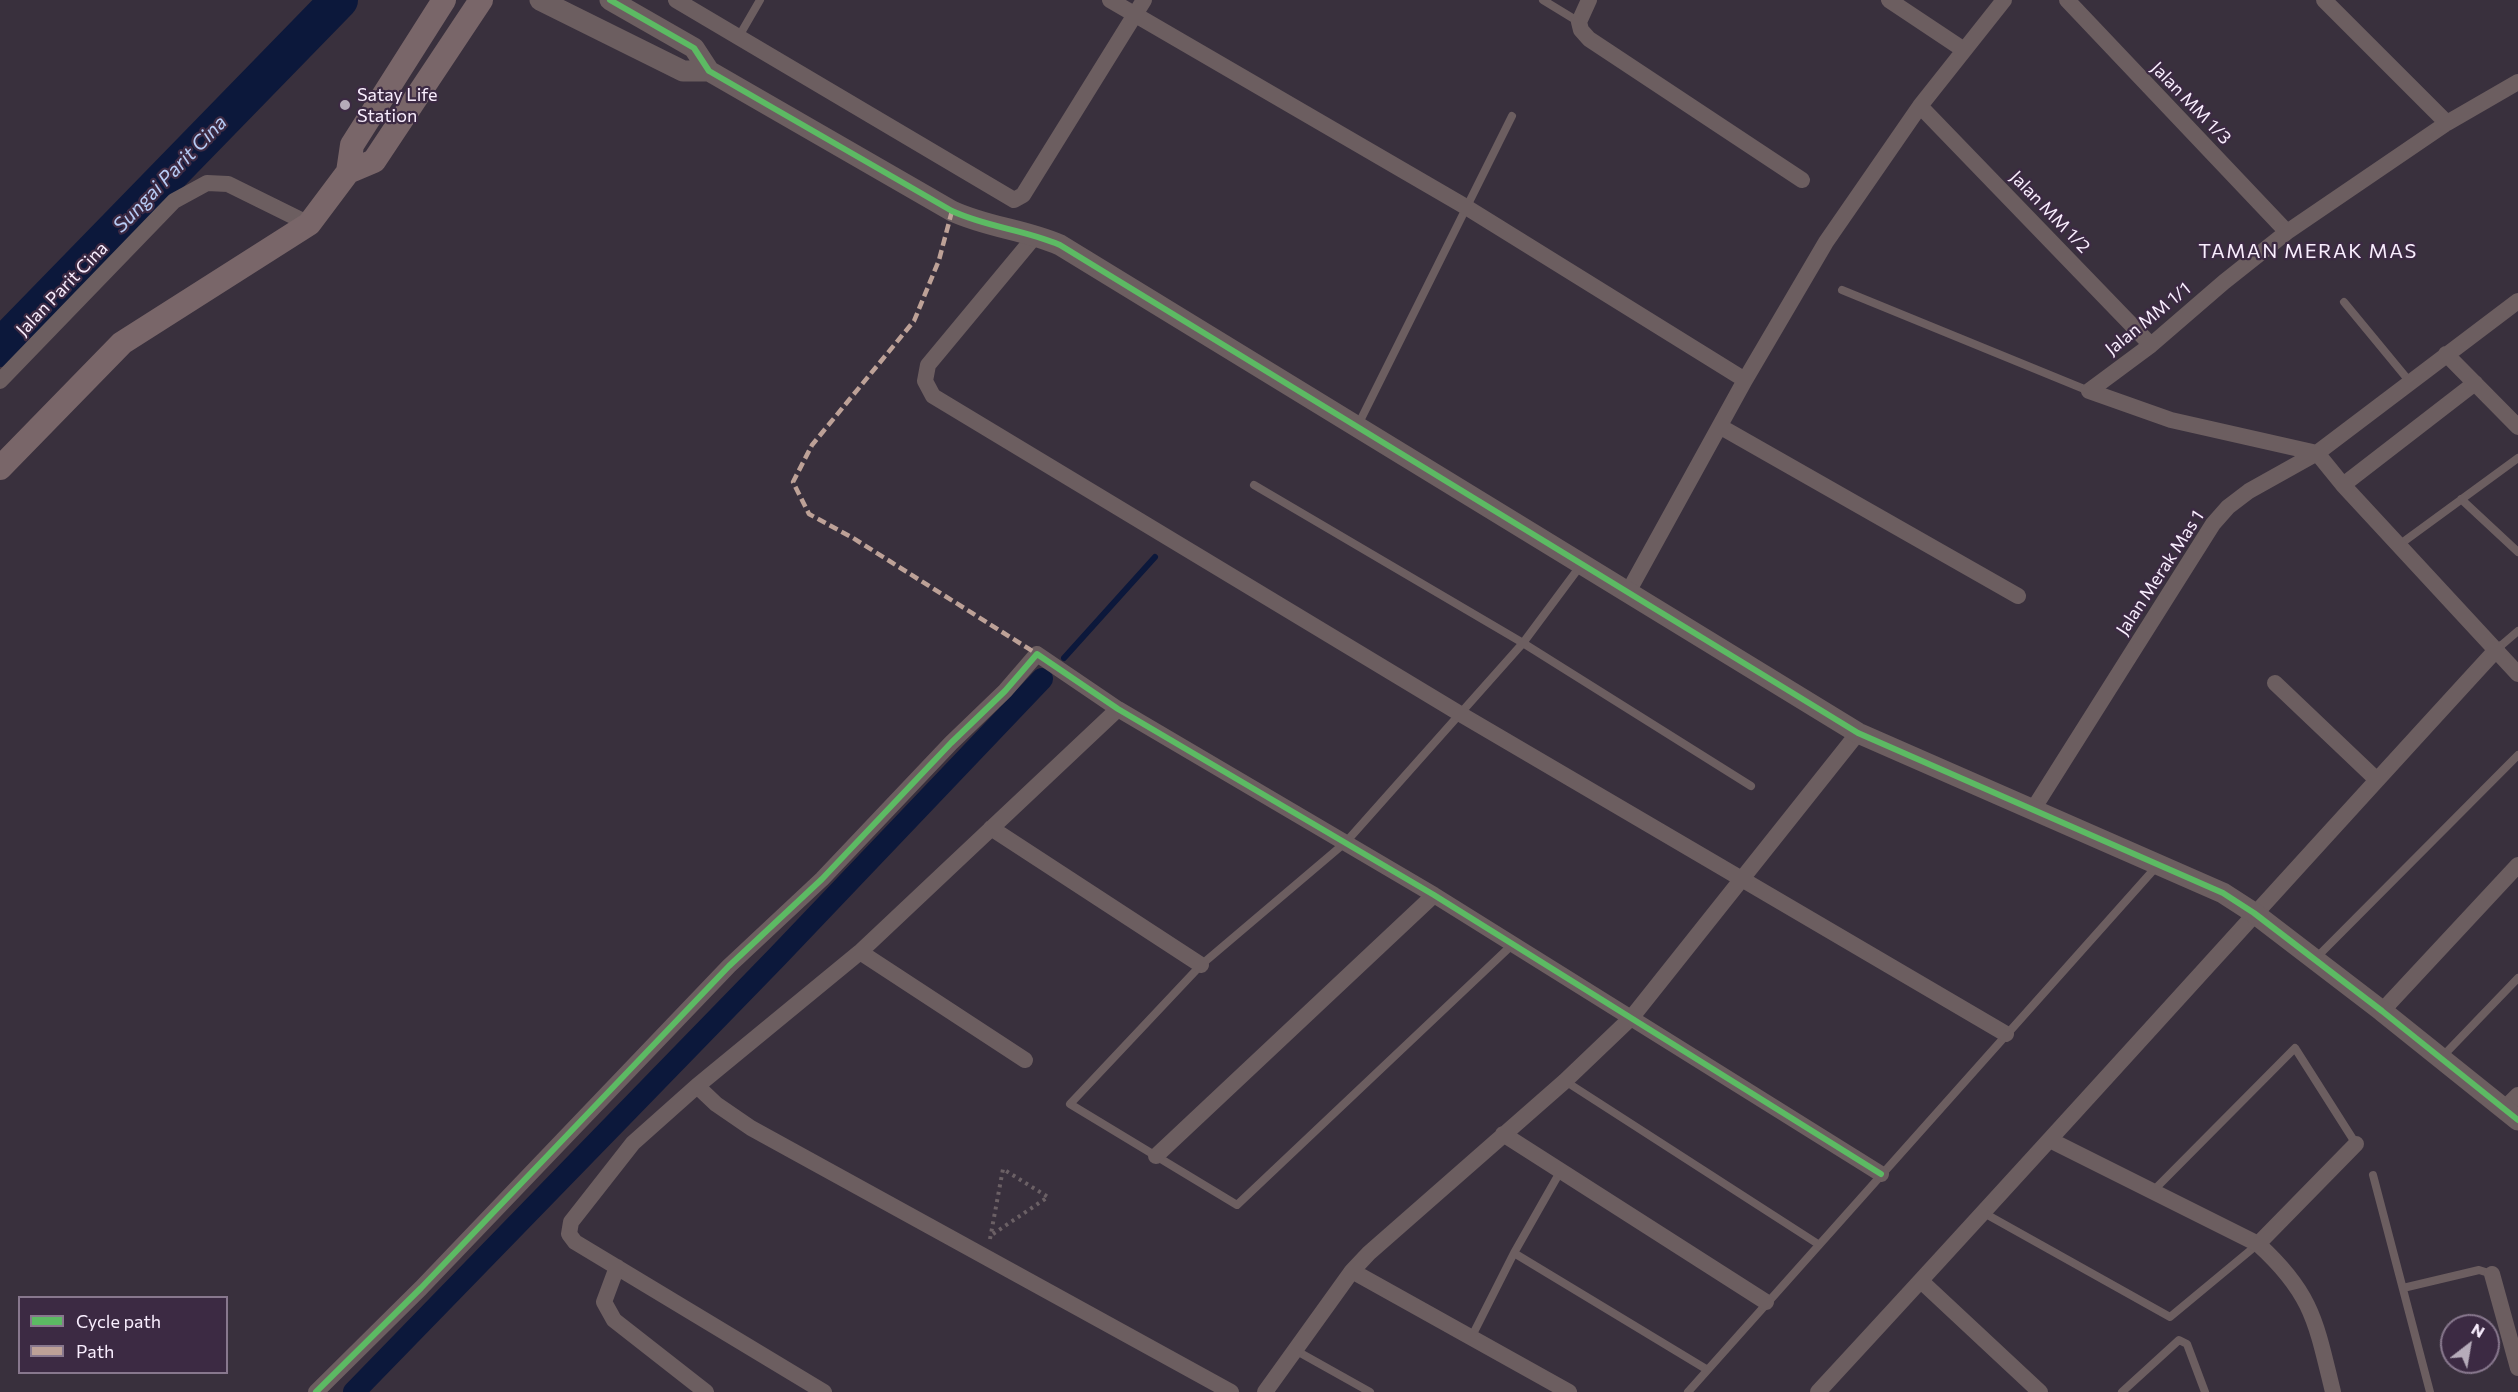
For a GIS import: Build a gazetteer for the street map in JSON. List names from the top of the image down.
{
  "streets": {
    "street": [
      "Jalan MM 1/3",
      "Jalan MM 1/2",
      "Jalan Parit Cina",
      "Jalan MM 1/1",
      "Jalan Merak Mas 1"
    ]
  },
  "crossings": [
    ["Jalan MM 1/3", "Jalan MM 1/1"],
    ["Jalan MM 1/2", "Jalan MM 1/1"]
  ],
  "districts": ["TAMAN MERAK MAS"],
  "water": ["Sungai Parit Cina"],
  "places": ["Satay Life Station"],
  "legend": ["Cycle path", "Path"],
  "north": "top right"
}
